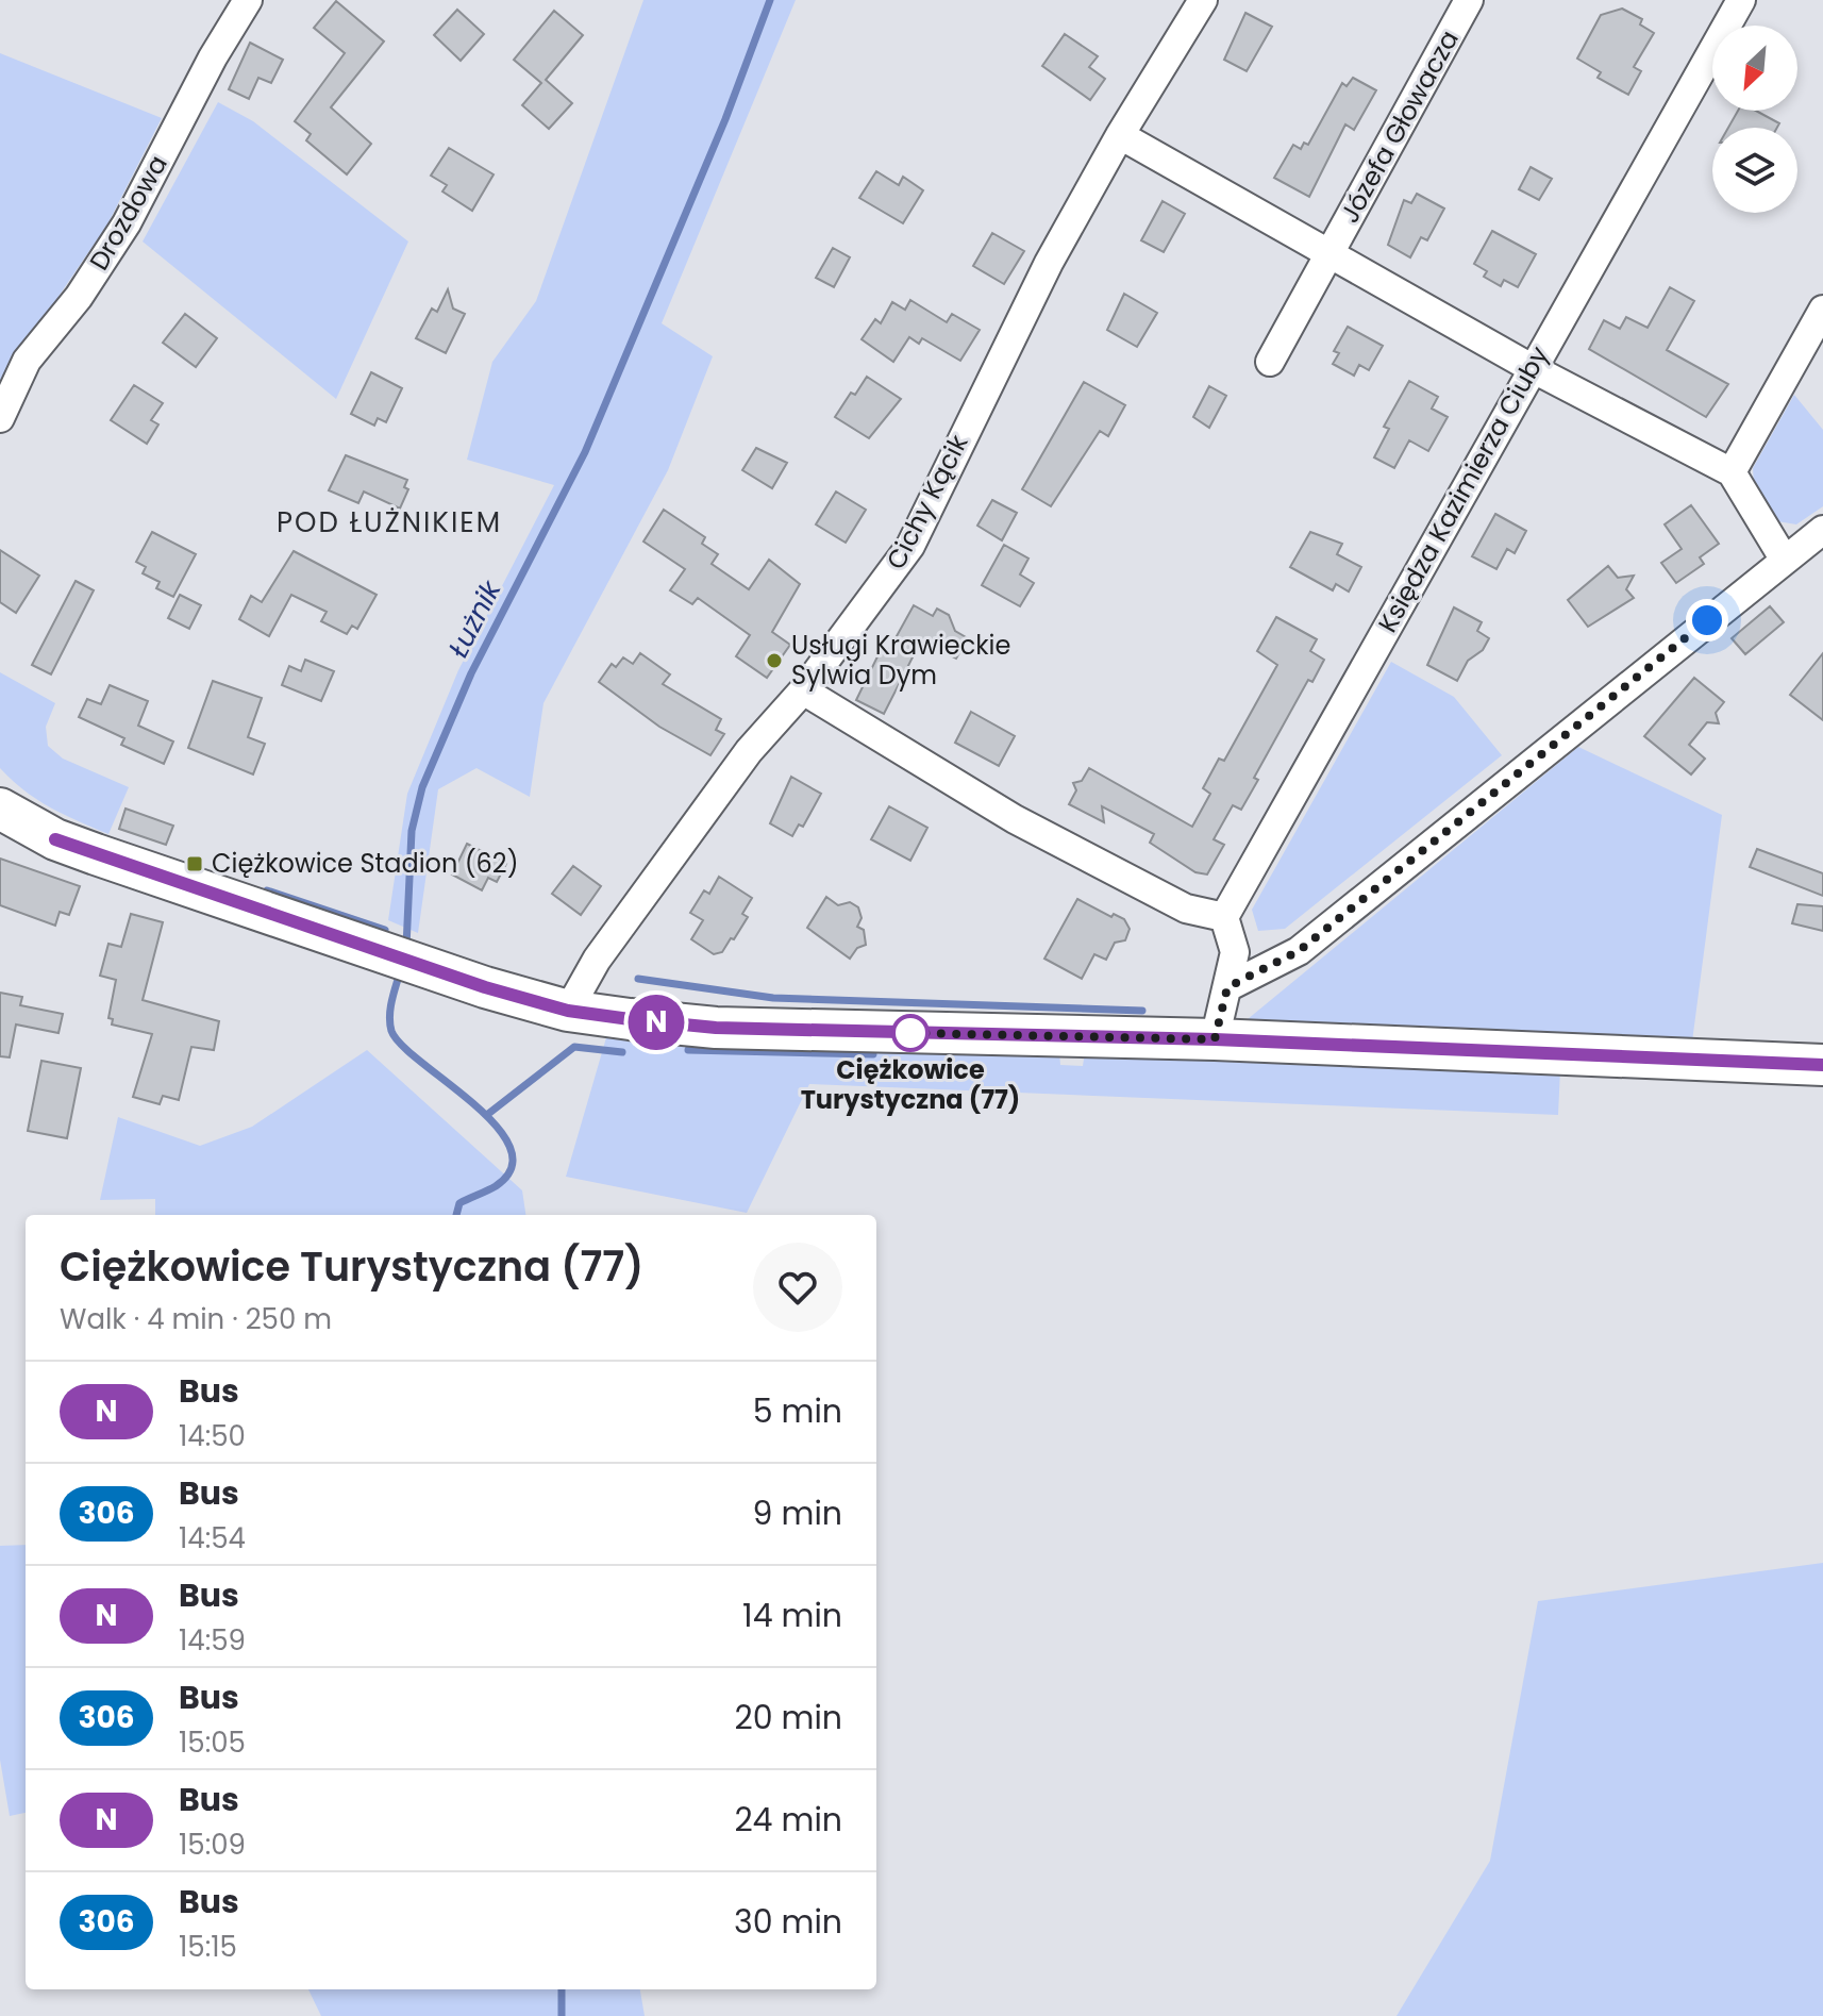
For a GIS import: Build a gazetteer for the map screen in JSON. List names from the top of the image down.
{
  "streets": {
    "street": [
      "Józefa Głowacza",
      "Drozdowa",
      "Księdza Kazimierza Ciuby",
      "Cichy Kącik"
    ]
  },
  "crossings": [
    ["Józefa Głowacza", "Księdza Kazimierza Ciuby"],
    ["Józefa Głowacza", "Cichy Kącik"]
  ],
  "districts": ["POD ŁUŻNIKIEM"],
  "water": ["Łużnik"],
  "places": {
    "other": ["Usługi Krawieckie Sylwia Dym", "Ciężkowice Turystyczna (77)"],
    "transit": ["Ciężkowice Stadion (62)"]
  },
  "lines": ["bus line N"],
  "north": "bottom left",
  "page": {
    "on_map": "N",
    "heading": ["Ciężkowice Turystyczna (77)", "Walk · 4 min · 250 m"],
    "list": [
      {
        "mark": "N",
        "name": "Bus",
        "note": "14:50",
        "value": "5 min"
      },
      {
        "mark": "306",
        "name": "Bus",
        "note": "14:54",
        "value": "9 min"
      },
      {
        "mark": "N",
        "name": "Bus",
        "note": "14:59",
        "value": "14 min"
      },
      {
        "mark": "306",
        "name": "Bus",
        "note": "15:05",
        "value": "20 min"
      },
      {
        "mark": "N",
        "name": "Bus",
        "note": "15:09",
        "value": "24 min"
      },
      {
        "mark": "306",
        "name": "Bus",
        "note": "15:15",
        "value": "30 min"
      }
    ]
  }
}
